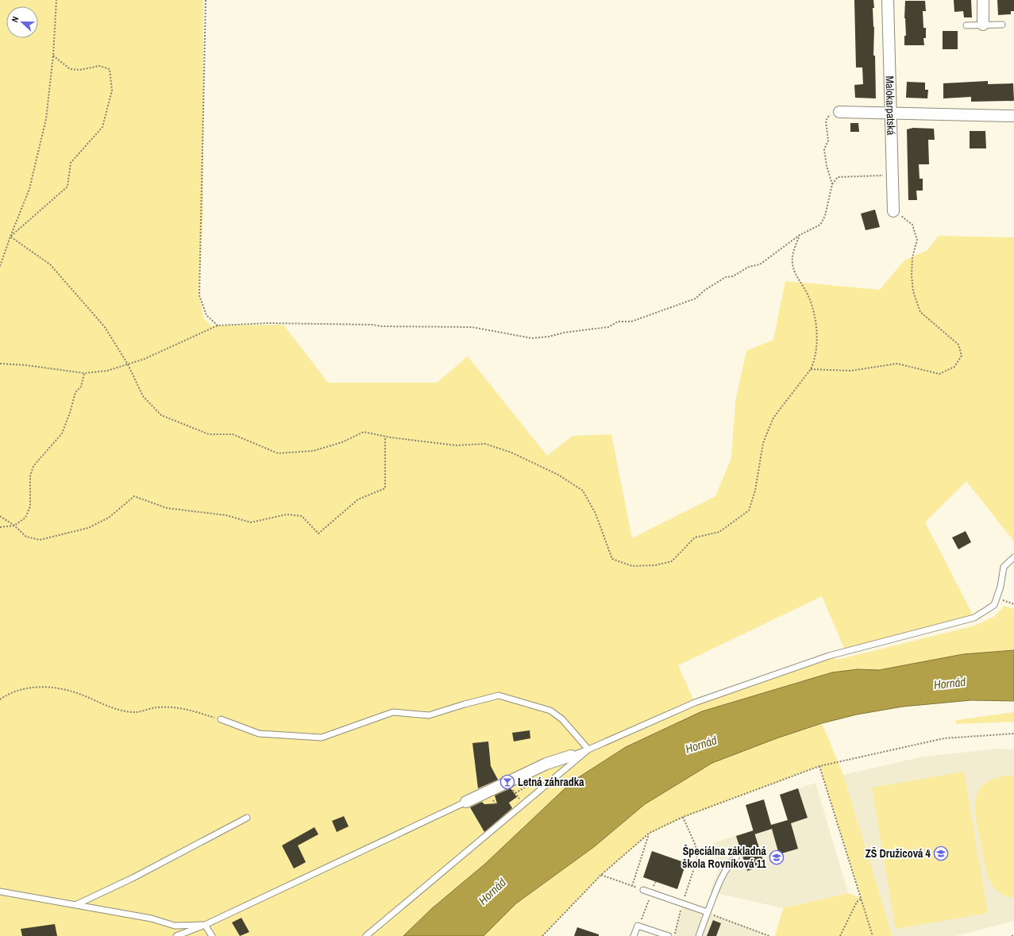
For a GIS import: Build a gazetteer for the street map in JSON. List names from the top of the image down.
{
  "streets": {
    "street": ["Malokarpatská"]
  },
  "water": ["Hornád"],
  "places": {
    "bar": ["Letná záhradka"],
    "school or university": ["ZŠ Družicová 4", "Špeciálna základná škola Rovníková 11"]
  },
  "north": "left"
}
